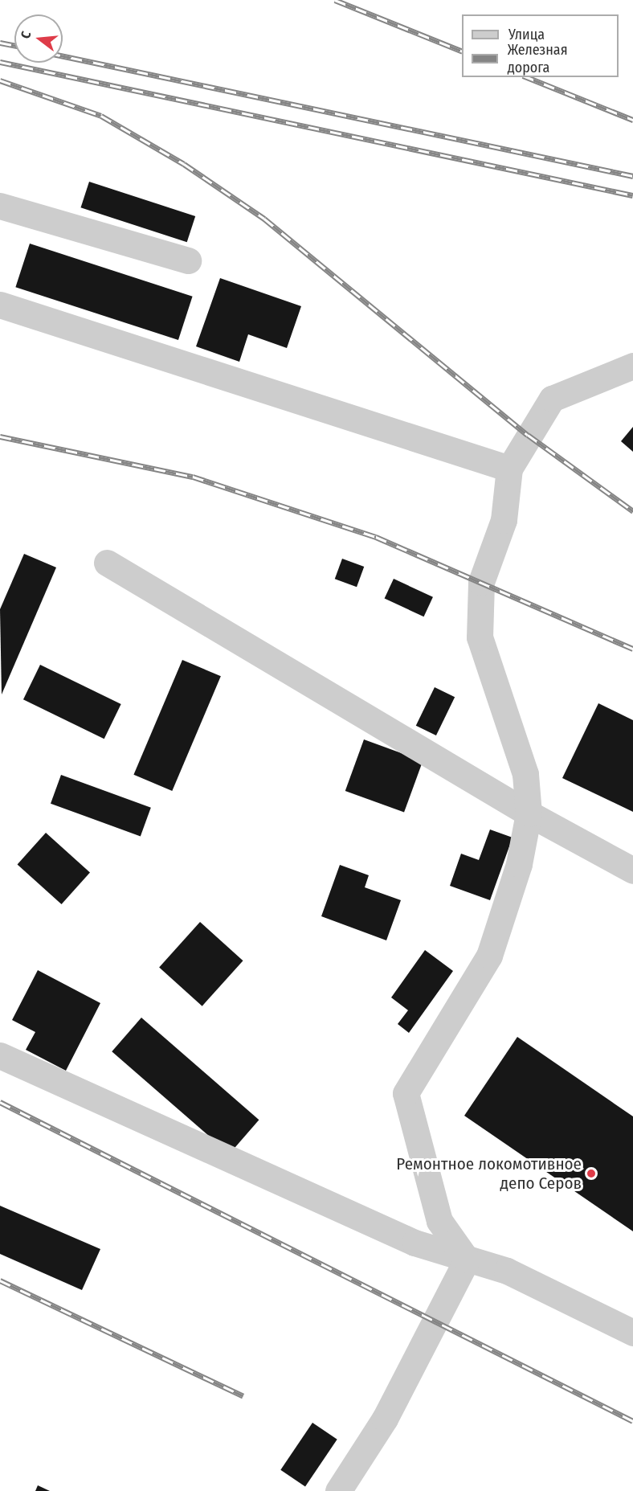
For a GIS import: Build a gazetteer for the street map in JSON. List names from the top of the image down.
{
  "places": ["Ремонтное локомотивное депо Серов"],
  "legend": ["Улица", "Железная дорога"],
  "north": "left"
}
